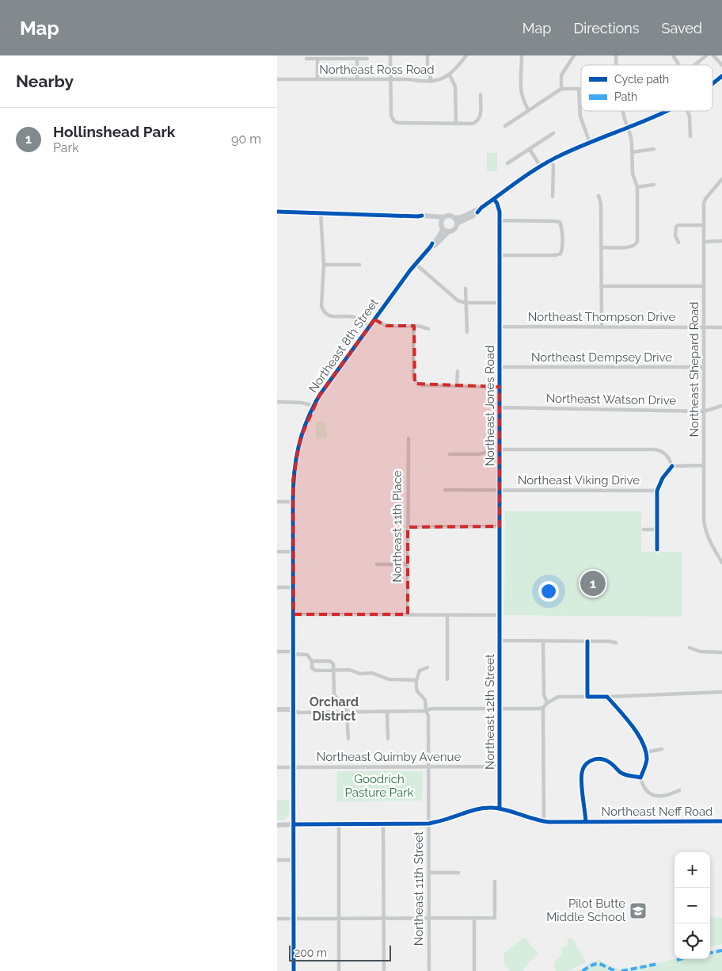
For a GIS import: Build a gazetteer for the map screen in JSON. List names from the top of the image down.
{
  "streets": {
    "main road": ["Northeast 8th Street", "Northeast Neff Road"],
    "street": [
      "Northeast Ross Road",
      "Northeast Thompson Drive",
      "Northeast Dempsey Drive",
      "Northeast Shepard Road",
      "Northeast Watson Drive",
      "Northeast Jones Road",
      "Northeast Viking Drive",
      "Northeast 11th Place",
      "Northeast 12th Street",
      "Northeast Quimby Avenue",
      "Northeast 11th Street"
    ]
  },
  "crossings": [
    ["Northeast Thompson Drive", "Northeast Shepard Road"],
    ["Northeast Thompson Drive", "Northeast Jones Road"],
    ["Northeast 8th Street", "Northeast Quimby Avenue"],
    ["Northeast 8th Street", "Northeast Neff Road"],
    ["Northeast Dempsey Drive", "Northeast Shepard Road"],
    ["Northeast Dempsey Drive", "Northeast Jones Road"],
    ["Northeast Shepard Road", "Northeast Watson Drive"],
    ["Northeast Watson Drive", "Northeast Jones Road"],
    ["Northeast Jones Road", "Northeast Viking Drive"],
    ["Northeast Jones Road", "Northeast 12th Street"],
    ["Northeast 12th Street", "Northeast Quimby Avenue"],
    ["Northeast 12th Street", "Northeast Neff Road"],
    ["Northeast Quimby Avenue", "Northeast 11th Street"],
    ["Northeast Neff Road", "Northeast 11th Street"]
  ],
  "districts": ["Orchard District"],
  "parks": ["Goodrich Pasture Park"],
  "places": {
    "school or university": ["Pilot Butte Middle School"]
  },
  "legend": ["Cycle path", "Path"],
  "scale_bar": "200 m",
  "page": {
    "header": "Map",
    "nav": ["Map", "Directions", "Saved"],
    "heading": "Nearby",
    "list": [
      {
        "mark": "1",
        "name": "Hollinshead Park",
        "note": "Park",
        "value": "90 m"
      }
    ],
    "pins": "1",
    "map_buttons": ["+", "−"],
    "scale": "200 m"
  }
}
